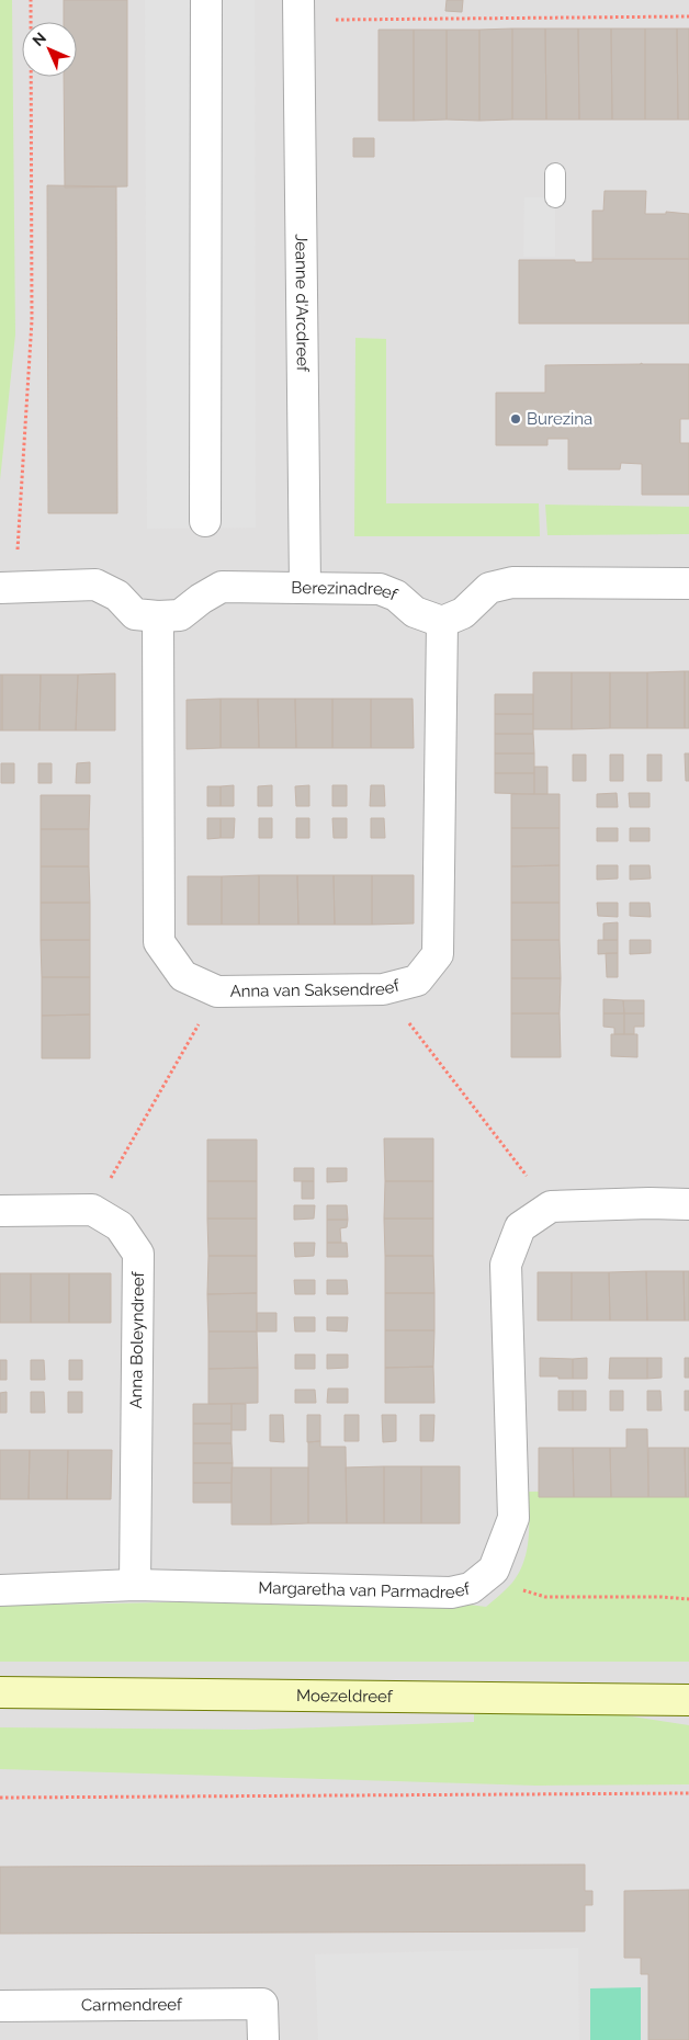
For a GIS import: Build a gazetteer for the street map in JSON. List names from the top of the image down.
{
  "streets": {
    "street": [
      "Jeanne d'Arcdreef",
      "Berezinadreef",
      "Anna van Saksendreef",
      "Anna Boleyndreef",
      "Margaretha van Parmadreef",
      "Moezeldreef",
      "Carmendreef"
    ]
  },
  "crossings": [
    ["Jeanne d'Arcdreef", "Berezinadreef"],
    ["Berezinadreef", "Anna van Saksendreef"],
    ["Anna Boleyndreef", "Margaretha van Parmadreef"]
  ],
  "places": ["Burezina"],
  "north": "top left"
}
